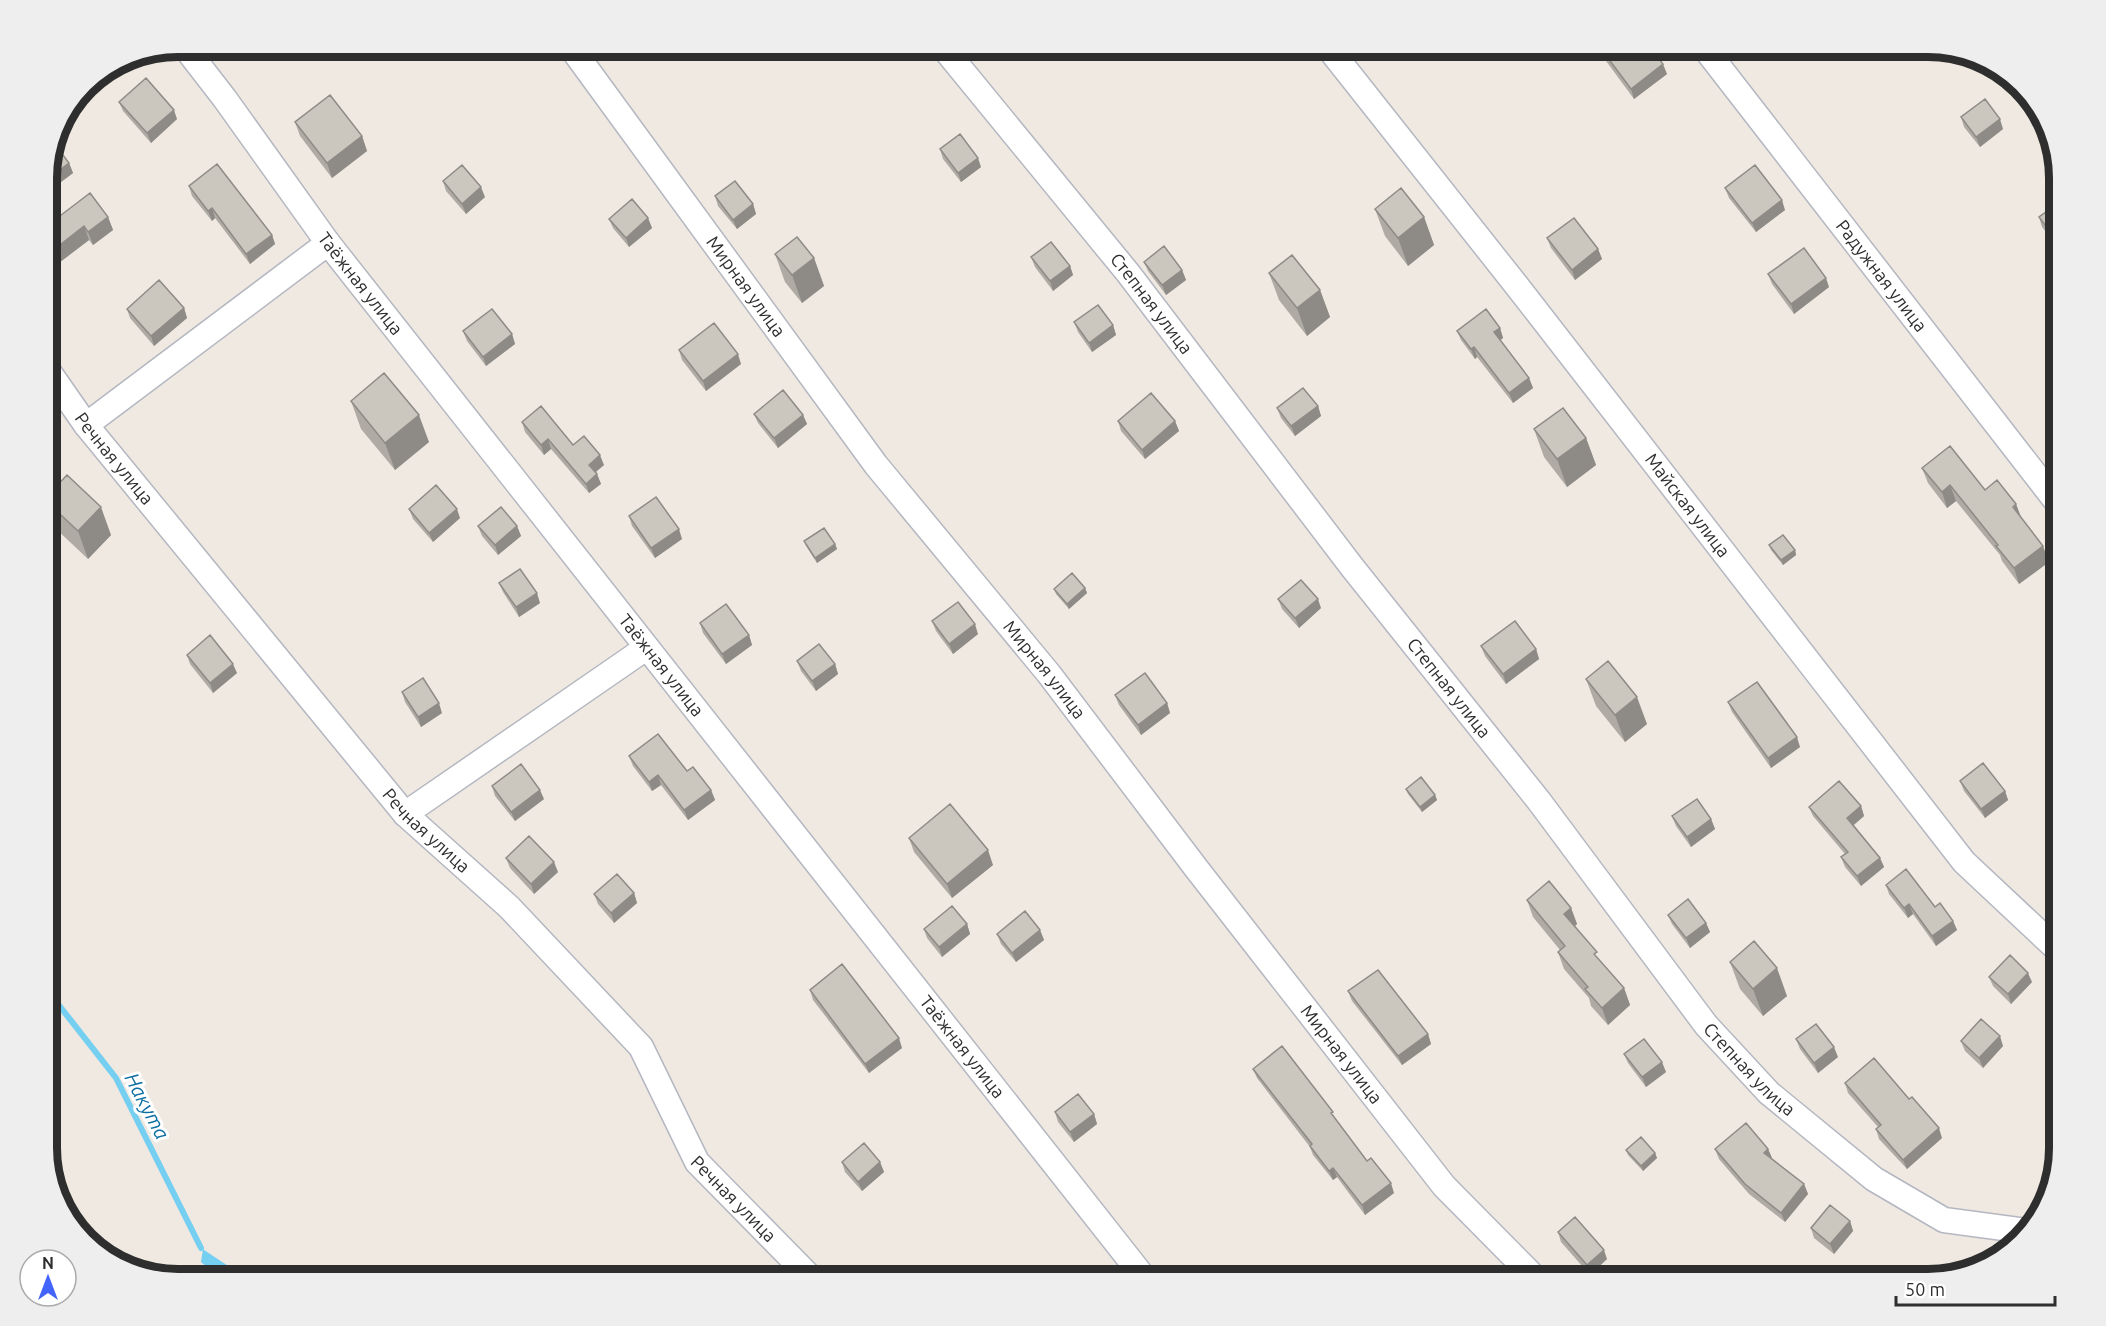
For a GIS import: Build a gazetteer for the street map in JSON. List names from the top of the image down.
{
  "streets": {
    "street": [
      "Радужная улица",
      "Таёжная улица",
      "Мирная улица",
      "Степная улица",
      "Речная улица",
      "Майская улица"
    ]
  },
  "water": ["Накута"],
  "scale_bar": "50 m",
  "north": "top"
}
